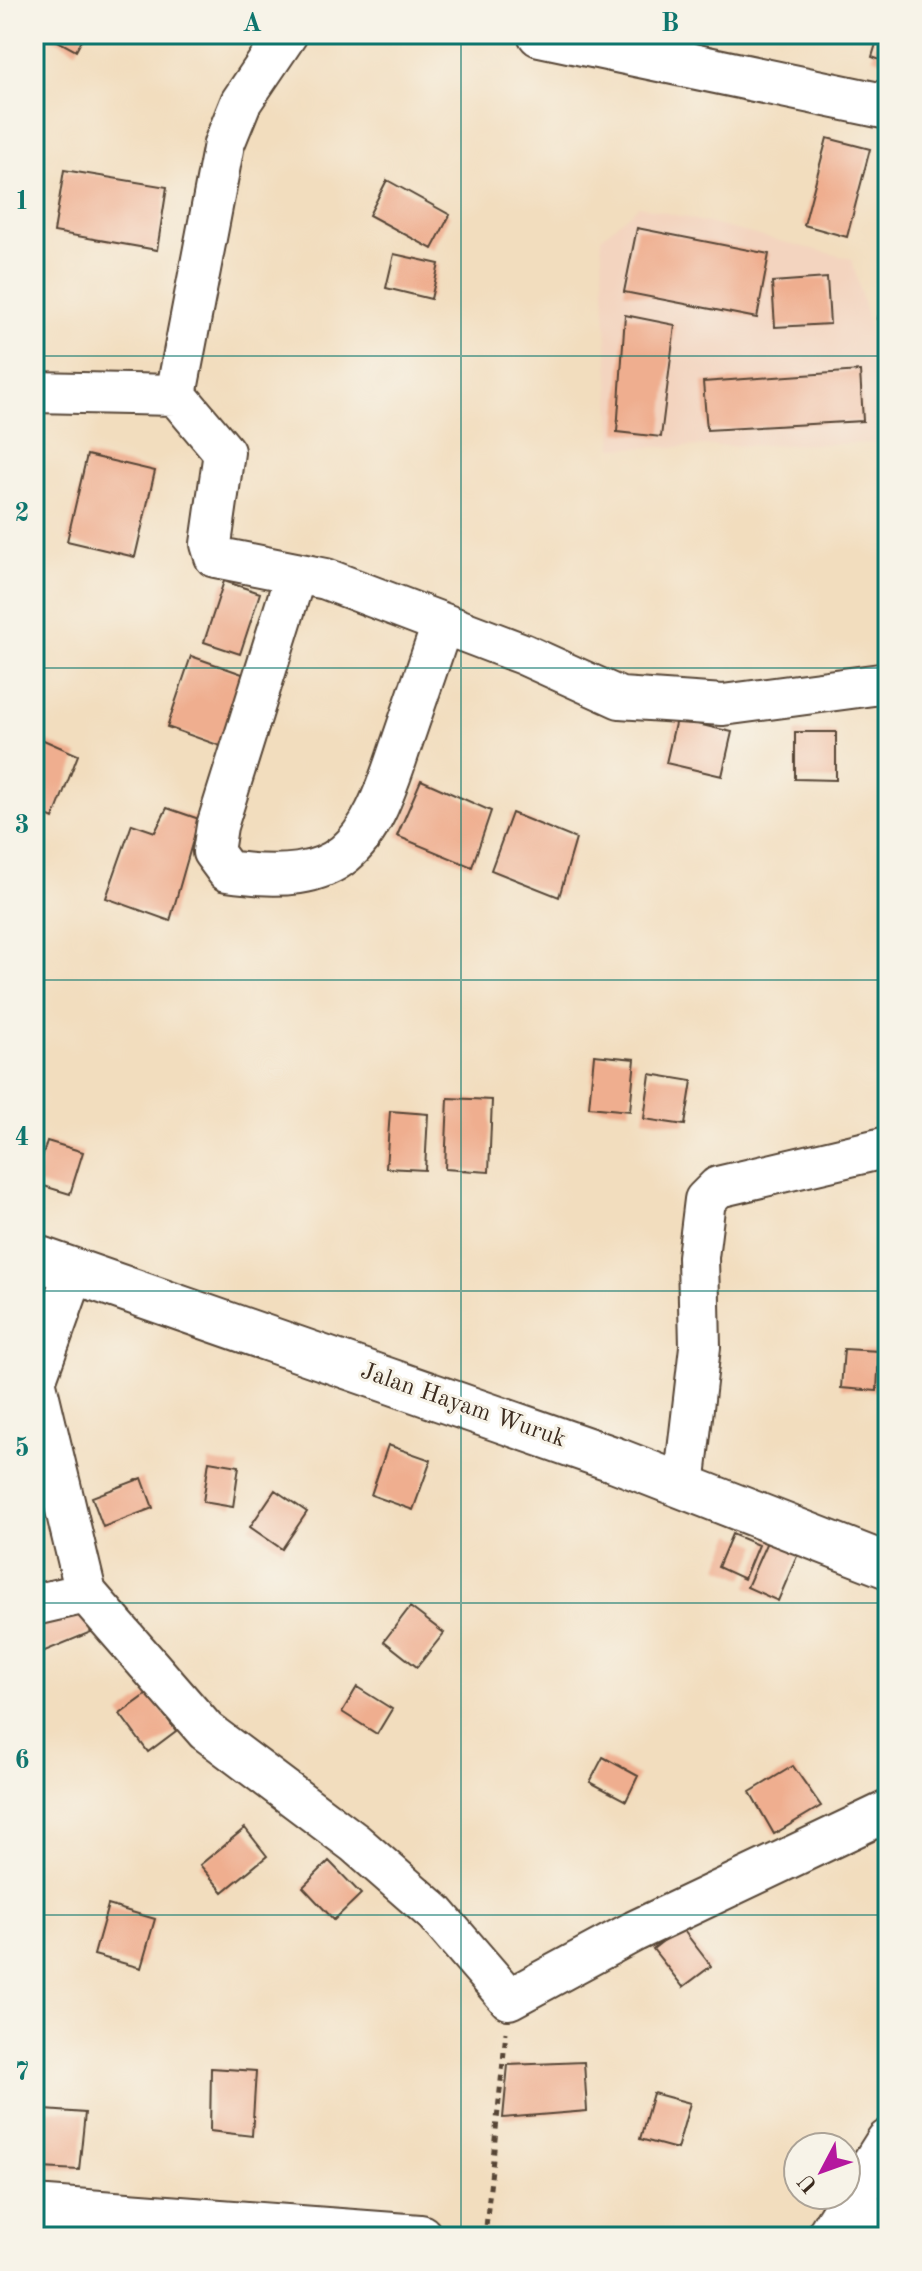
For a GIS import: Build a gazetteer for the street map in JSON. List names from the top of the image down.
{
  "streets": {
    "street": ["Jalan Hayam Wuruk"]
  },
  "north": "bottom left",
  "grid": {
    "columns": ["A", "B"],
    "rows": [
      "1",
      "2",
      "3",
      "4",
      "5",
      "6",
      "7"
    ]
  }
}
